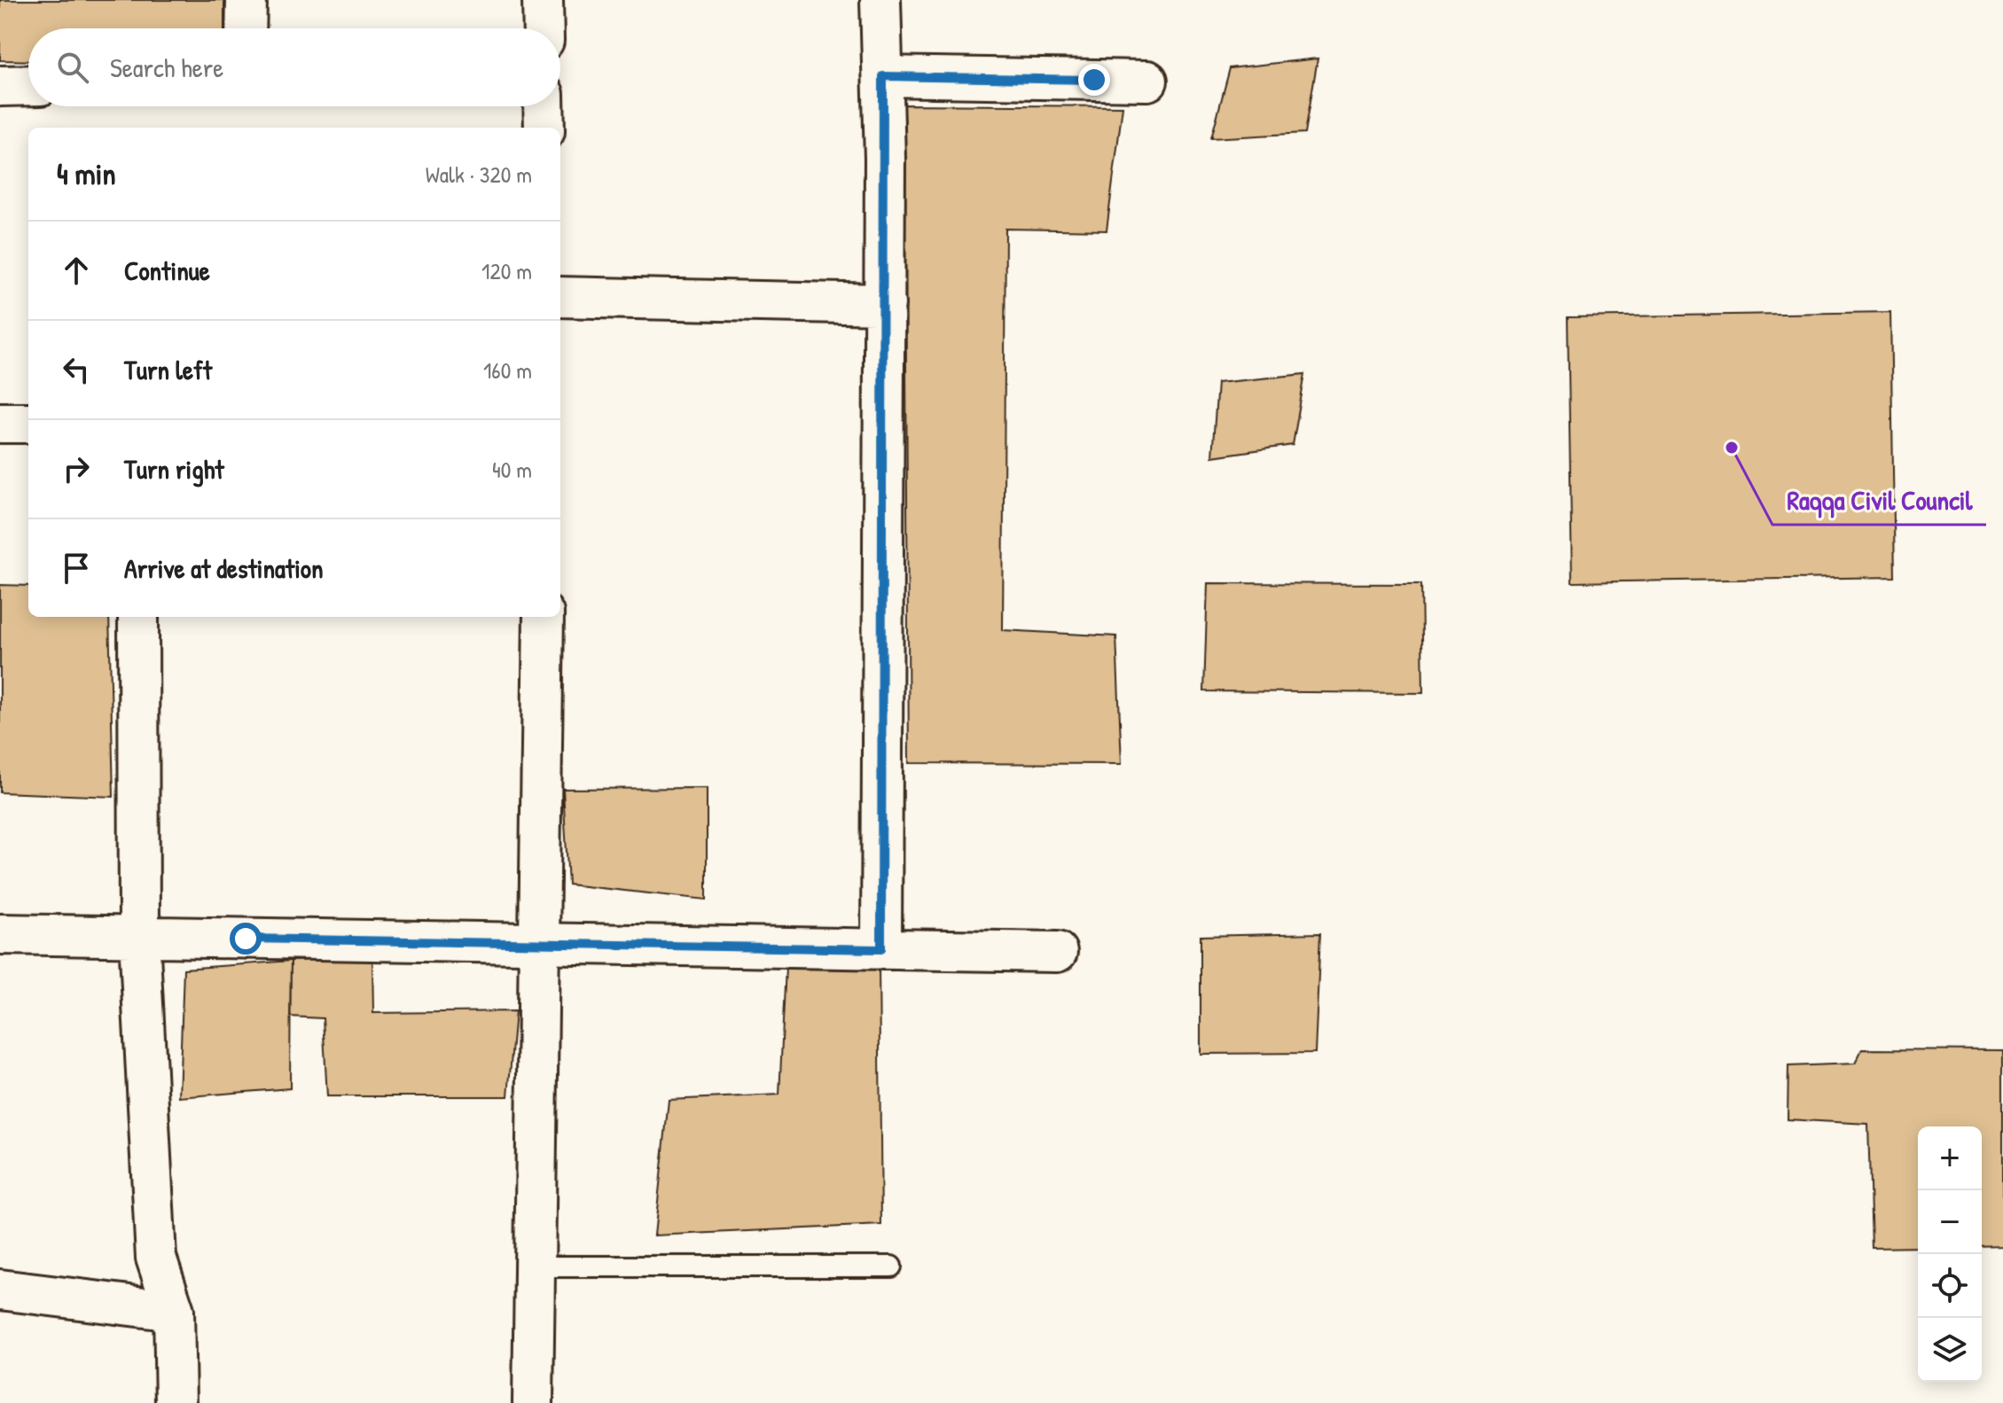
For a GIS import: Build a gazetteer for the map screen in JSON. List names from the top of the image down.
{
  "places": ["Raqqa Civil Council"],
  "page": {
    "search": "Search here",
    "heading": ["4 min", "Walk · 320 m"],
    "list": [
      ["Continue", "120 m"],
      ["Turn left", "160 m"],
      ["Turn right", "40 m"],
      "Arrive at destination"
    ],
    "map_buttons": ["+", "−"]
  }
}
